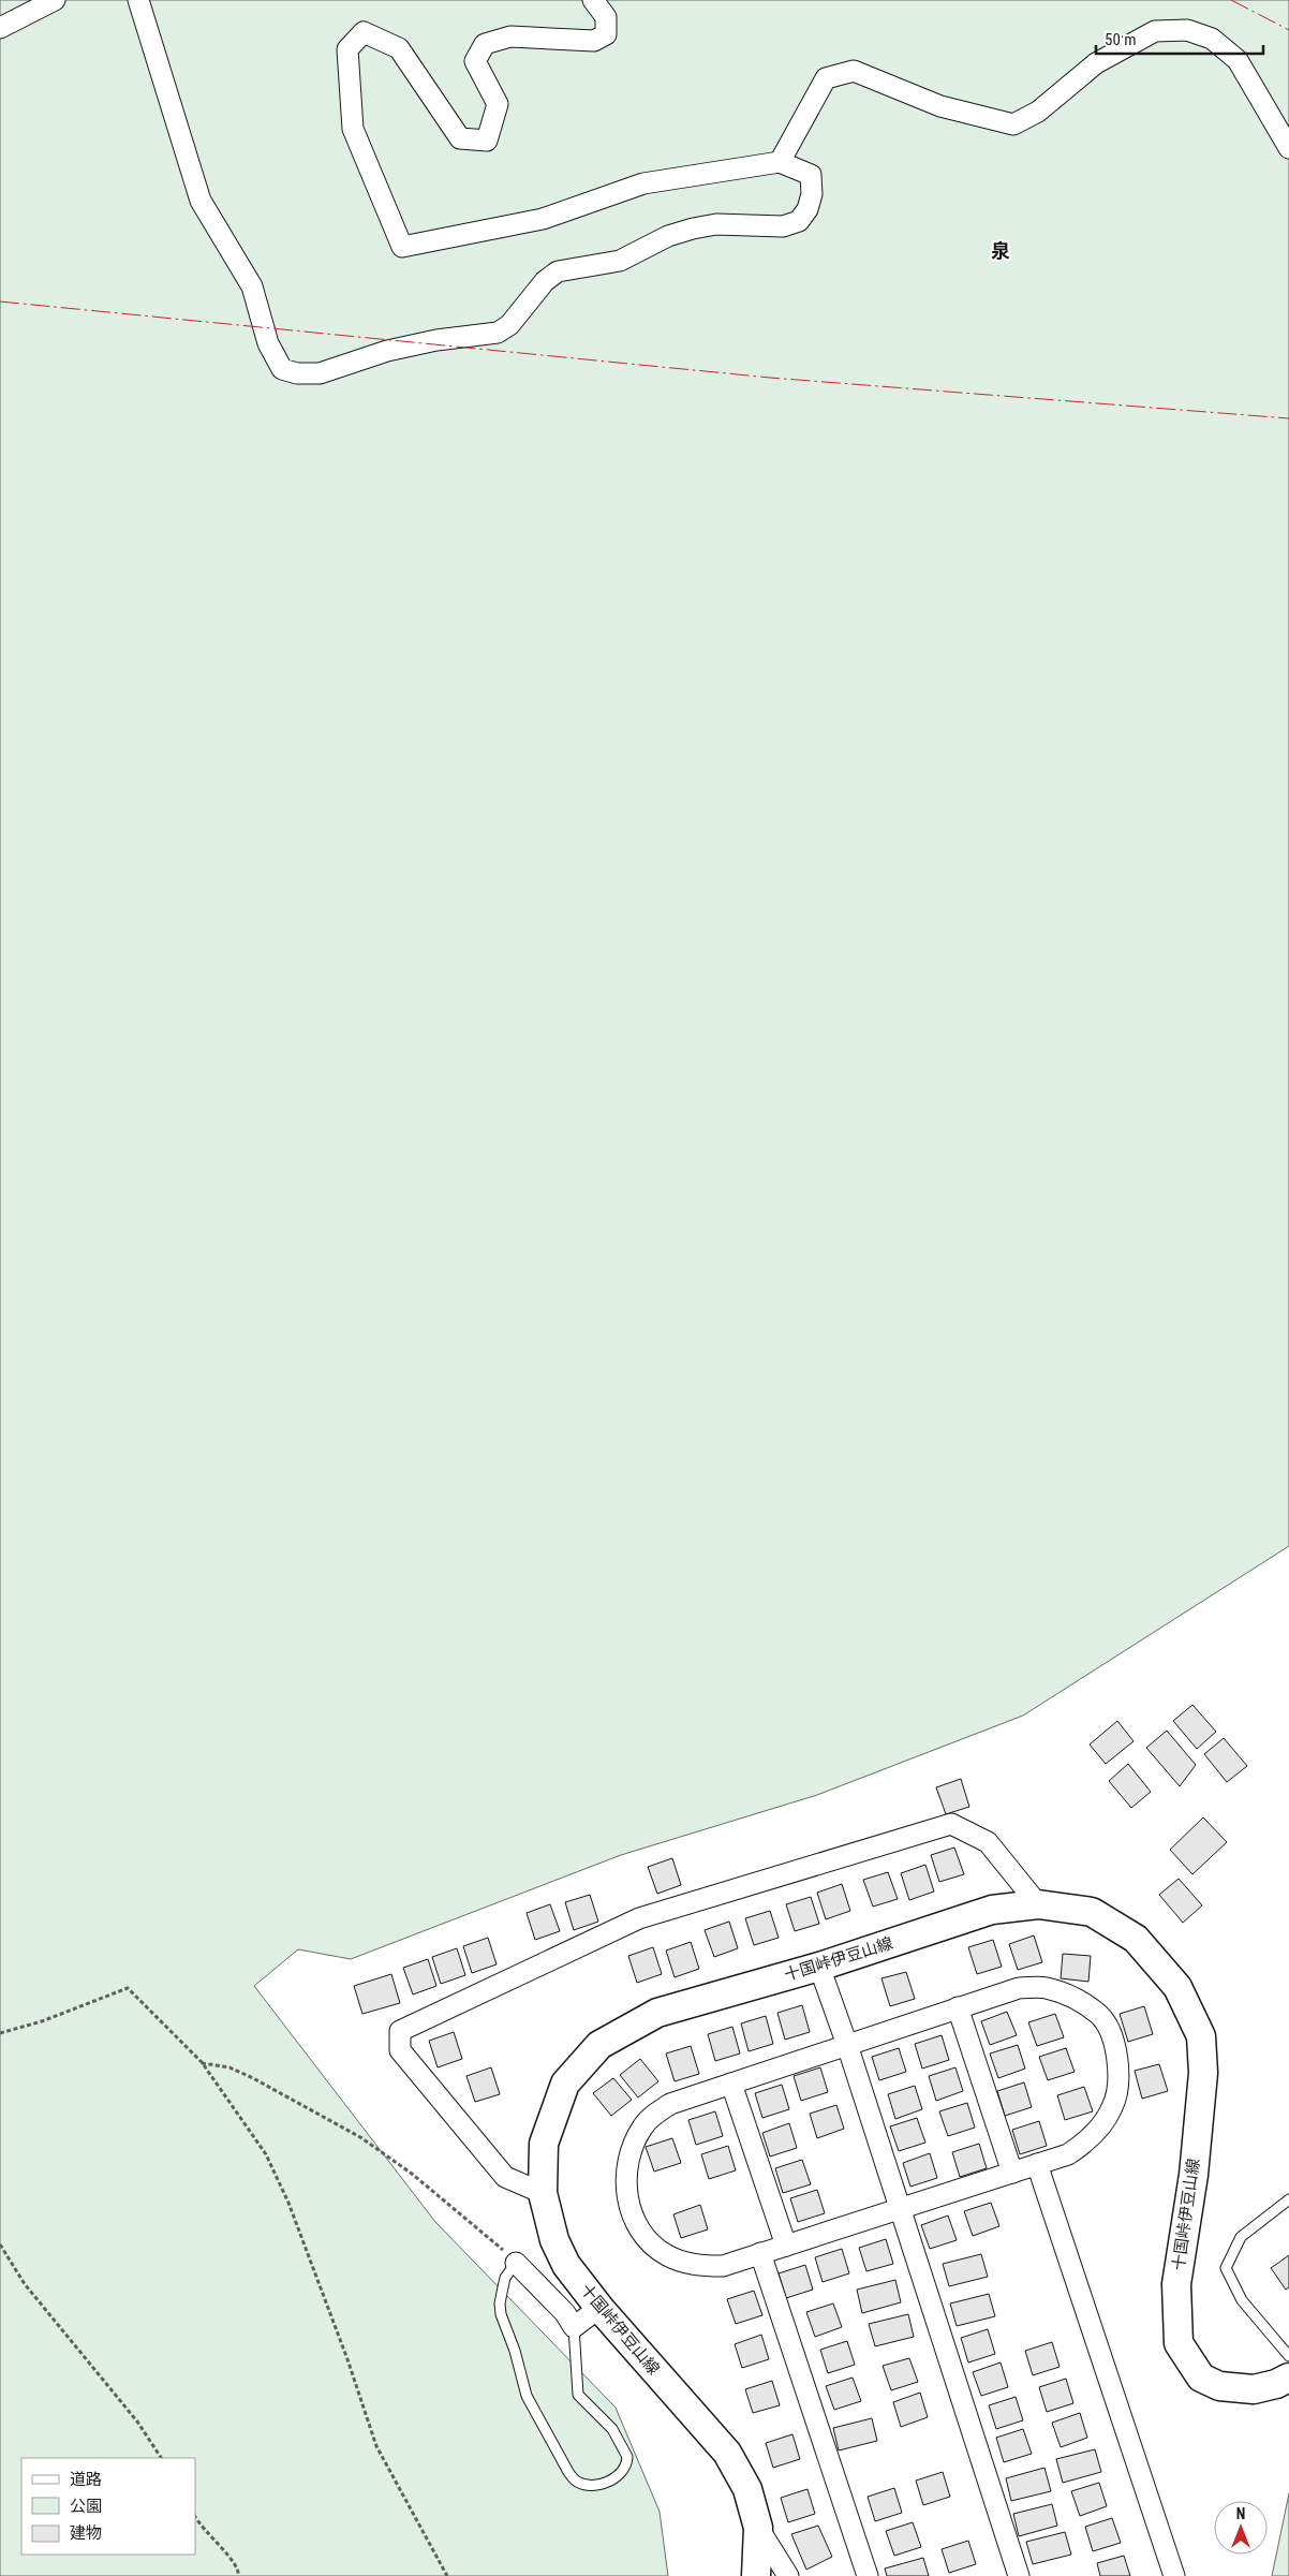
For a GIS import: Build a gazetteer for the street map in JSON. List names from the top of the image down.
{
  "streets": {
    "main road": ["十国峠伊豆山線"]
  },
  "districts": ["泉"],
  "legend": ["道路", "公園", "建物"],
  "scale_bar": "50 m",
  "north": "top"
}
